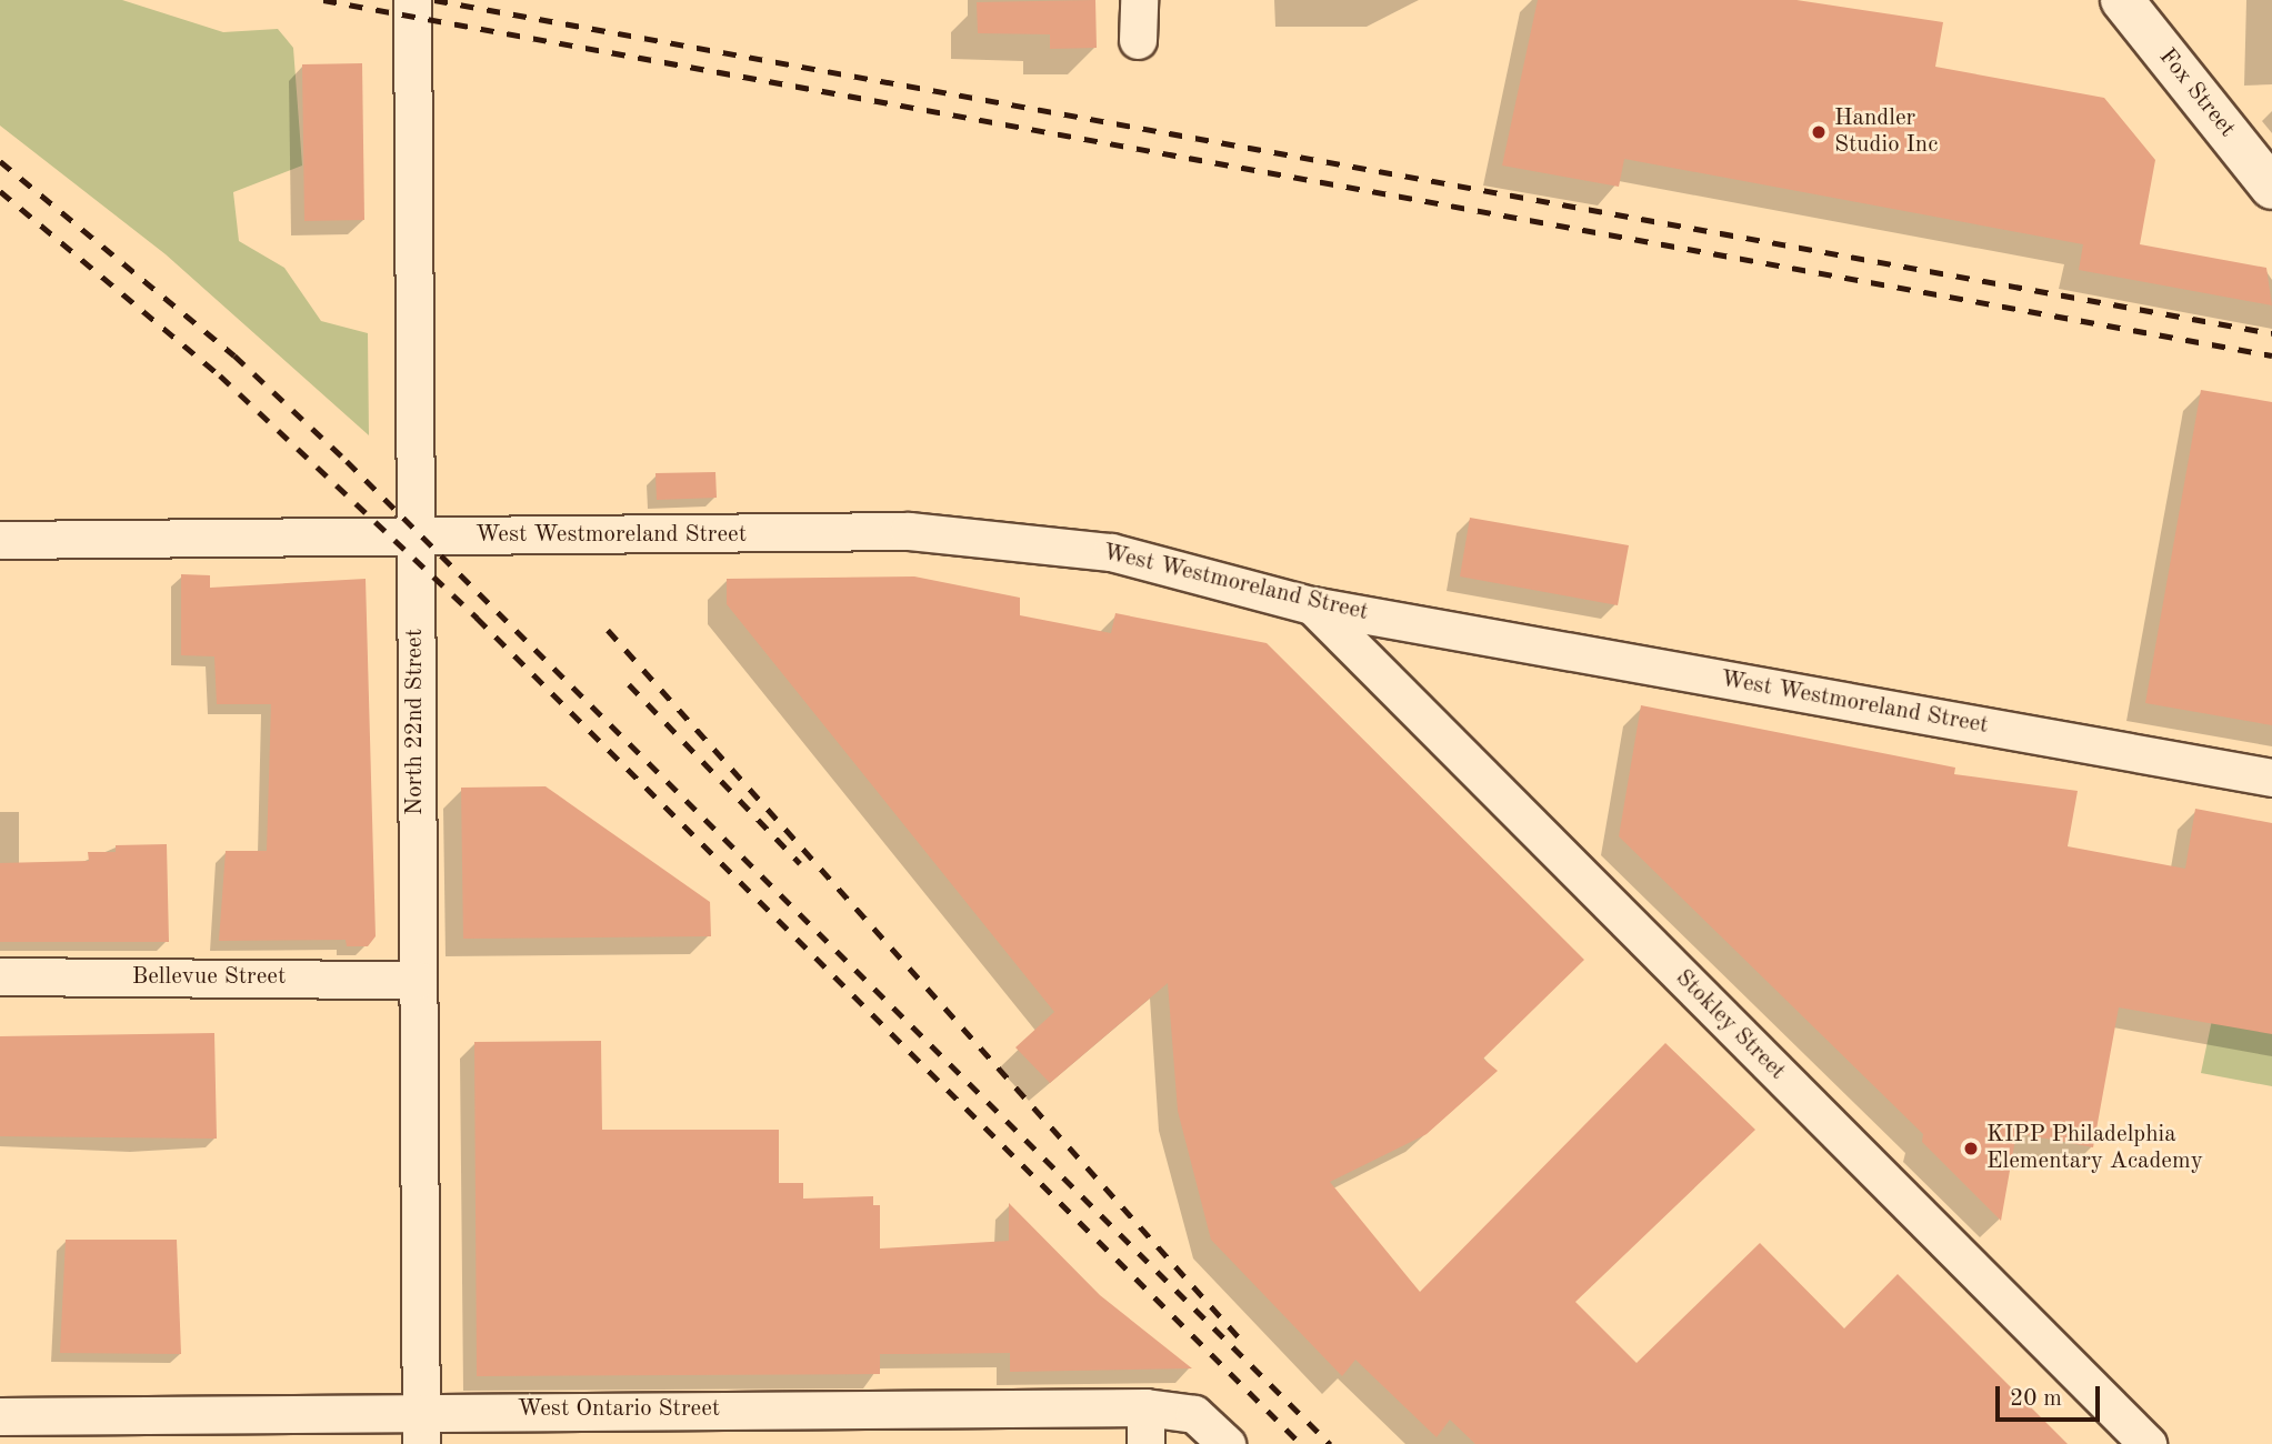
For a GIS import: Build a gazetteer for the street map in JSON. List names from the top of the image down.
{
  "streets": {
    "street": [
      "Fox Street",
      "West Westmoreland Street",
      "North 22nd Street",
      "Bellevue Street",
      "Stokley Street",
      "West Ontario Street"
    ]
  },
  "crossings": [
    ["West Westmoreland Street", "North 22nd Street"],
    ["West Westmoreland Street", "Stokley Street"],
    ["North 22nd Street", "Bellevue Street"],
    ["North 22nd Street", "West Ontario Street"]
  ],
  "places": ["Handler Studio Inc", "KIPP Philadelphia Elementary Academy"],
  "scale_bar": "20 m"
}
